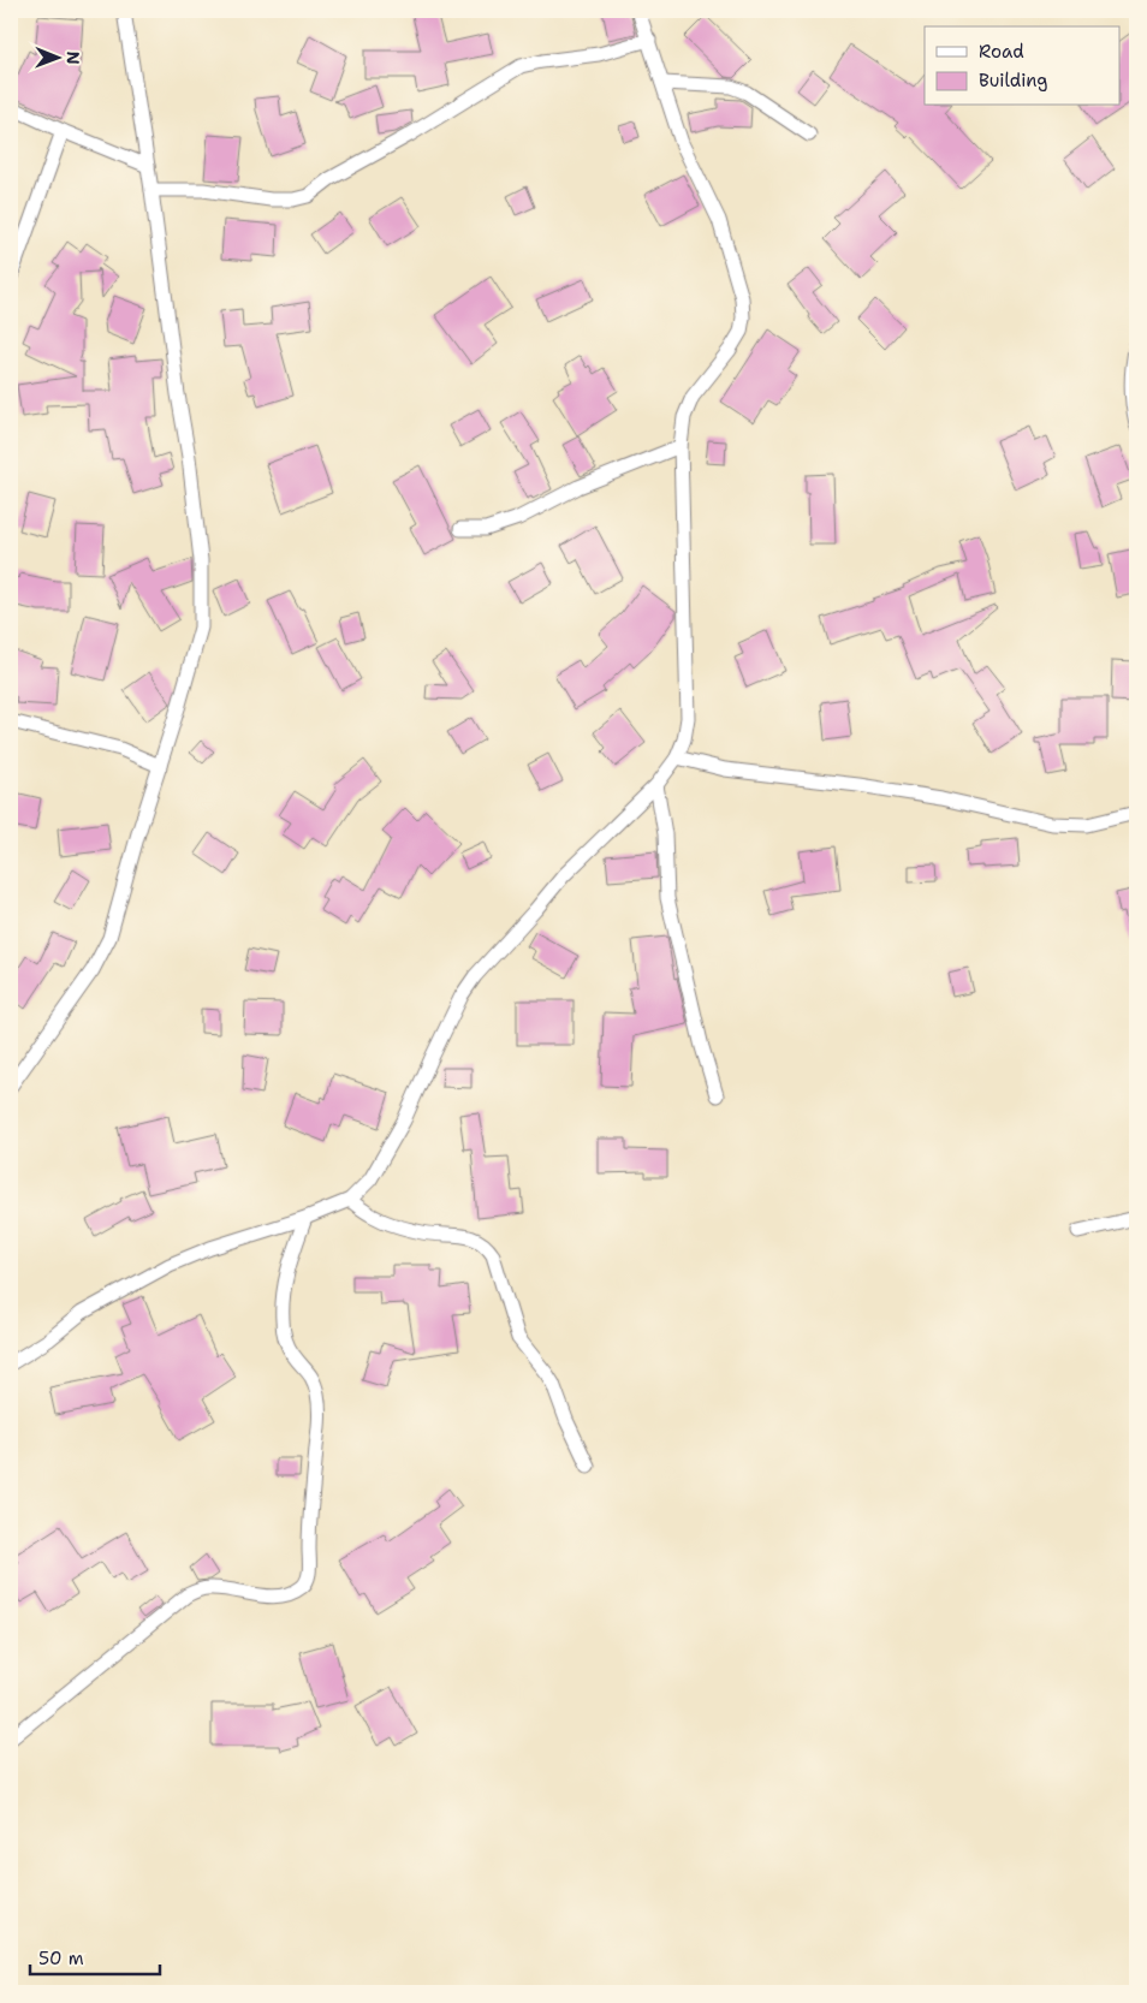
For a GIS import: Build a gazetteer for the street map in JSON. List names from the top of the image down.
{
  "legend": ["Road", "Building"],
  "scale_bar": "50 m",
  "north": "right"
}
